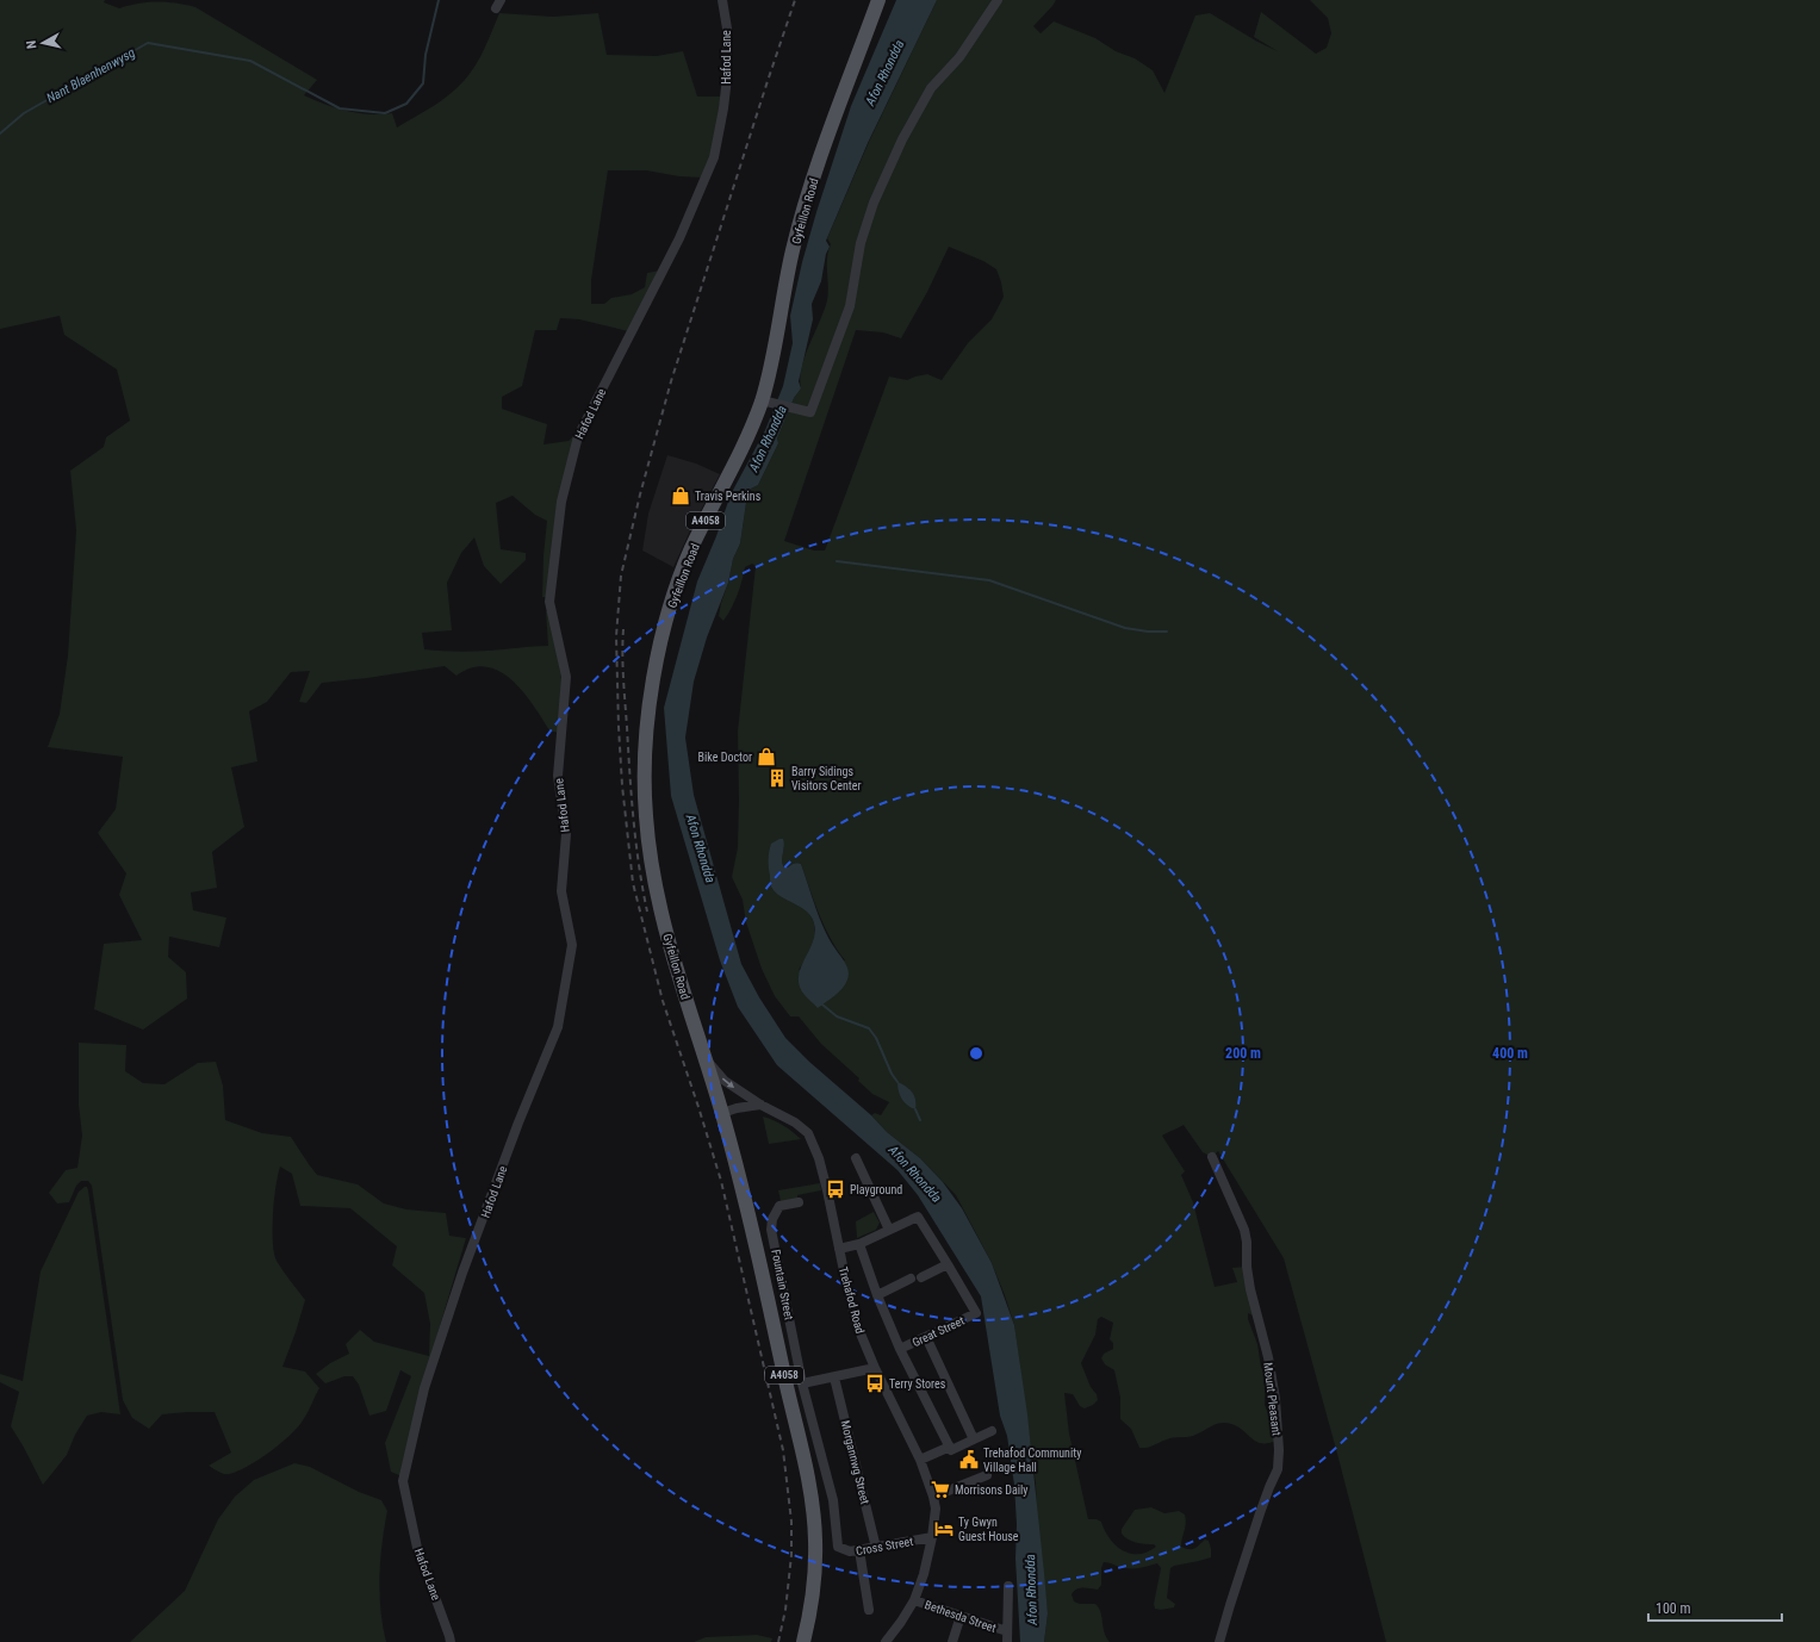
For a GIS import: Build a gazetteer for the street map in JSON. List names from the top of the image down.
{
  "streets": {
    "main road": ["Gyfeillon Road", "A4058"],
    "street": [
      "Hafod Lane",
      "Fountain Street",
      "Trehafod Road",
      "Great Street",
      "Mount Pleasant",
      "Morgannwg Street",
      "Cross Street",
      "Bethesda Street"
    ]
  },
  "crossings": [
    ["Gyfeillon Road", "A4058"],
    ["Gyfeillon Road", "Trehafod Road"],
    ["Fountain Street", "Cross Street"],
    ["Trehafod Road", "Cross Street"],
    ["Trehafod Road", "Bethesda Street"],
    ["Morgannwg Street", "Cross Street"]
  ],
  "water": ["Afon Rhondda", "Nant Blaenhenwysg"],
  "places": {
    "shop": ["Travis Perkins", "Bike Doctor"],
    "building": ["Barry Sidings Visitors Center"],
    "bus stop": ["Playground", "Terry Stores"],
    "public building": ["Trehafod Community Village Hall"],
    "supermarket": ["Morrisons Daily"],
    "hotel": ["Ty Gwyn Guest House"]
  },
  "scale_bar": "100 m",
  "north": "left",
  "rings": ["200 m", "400 m"]
}
